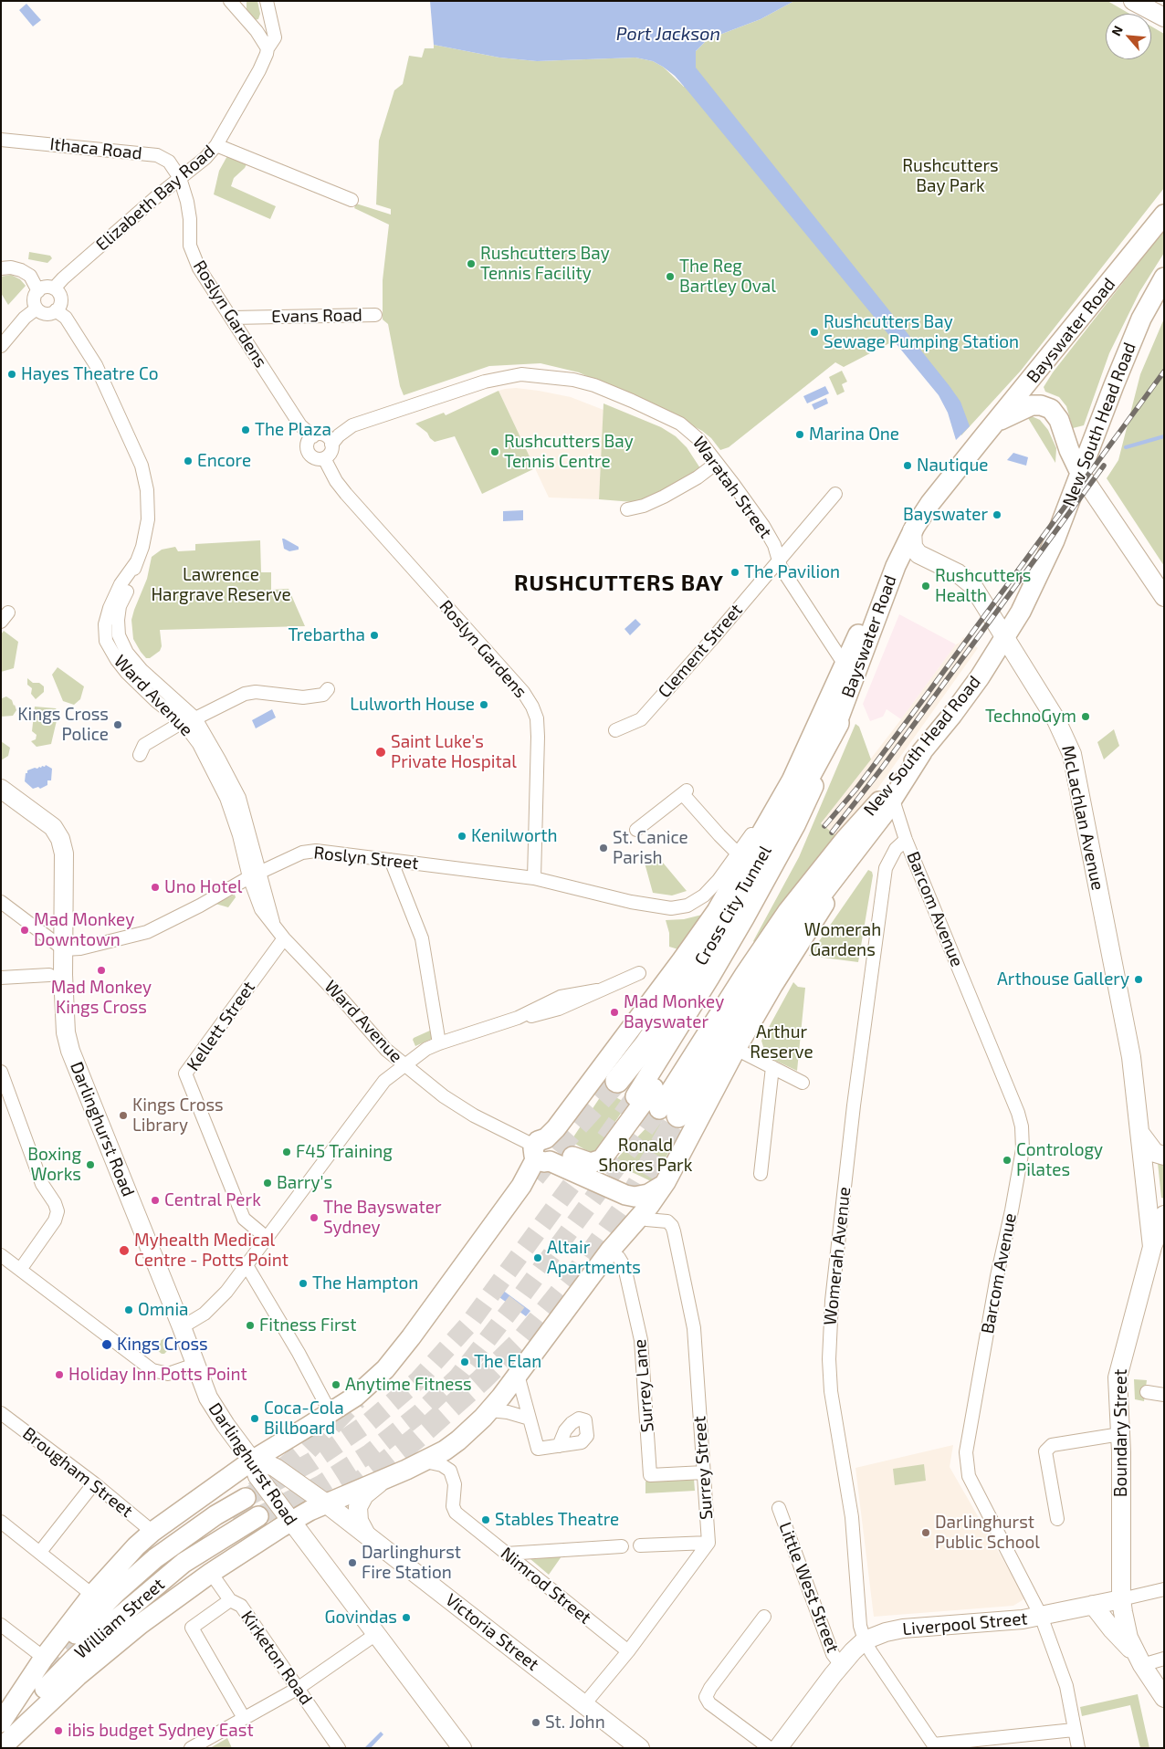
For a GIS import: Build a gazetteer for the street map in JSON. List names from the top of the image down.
{
  "streets": {
    "highway": ["Cross City Tunnel"],
    "main road": ["Bayswater Road", "New South Head Road", "William Street"],
    "street": [
      "Ithaca Road",
      "Elizabeth Bay Road",
      "Roslyn Gardens",
      "Evans Road",
      "Waratah Street",
      "Clement Street",
      "Ward Avenue",
      "McLachlan Avenue",
      "Roslyn Street",
      "Barcom Avenue",
      "Kellett Street",
      "Darlinghurst Road",
      "Womerah Avenue",
      "Surrey Lane",
      "Boundary Street",
      "Surrey Street",
      "Brougham Street",
      "Nimrod Street",
      "Little West Street",
      "Liverpool Street",
      "Victoria Street",
      "Kirketon Road"
    ]
  },
  "crossings": [
    ["Ithaca Road", "Elizabeth Bay Road"],
    ["Ithaca Road", "Roslyn Gardens"],
    ["Elizabeth Bay Road", "Roslyn Gardens"],
    ["Roslyn Gardens", "Evans Road"],
    ["Roslyn Gardens", "Waratah Street"],
    ["Roslyn Gardens", "Roslyn Street"],
    ["Bayswater Road", "McLachlan Avenue"],
    ["Bayswater Road", "Cross City Tunnel"],
    ["New South Head Road", "McLachlan Avenue"],
    ["Waratah Street", "Clement Street"],
    ["Ward Avenue", "Roslyn Street"],
    ["Ward Avenue", "Kellett Street"],
    ["McLachlan Avenue", "Boundary Street"],
    ["Roslyn Street", "Darlinghurst Road"],
    ["Barcom Avenue", "Womerah Avenue"],
    ["Barcom Avenue", "Liverpool Street"],
    ["Darlinghurst Road", "Victoria Street"],
    ["Womerah Avenue", "Liverpool Street"],
    ["Surrey Lane", "Surrey Street"],
    ["Boundary Street", "Liverpool Street"],
    ["Surrey Street", "Nimrod Street"],
    ["Surrey Street", "Victoria Street"],
    ["Little West Street", "Liverpool Street"]
  ],
  "districts": ["RUSHCUTTERS BAY"],
  "water": ["Port Jackson"],
  "parks": [
    "Rushcutters Bay Park",
    "Lawrence Hargrave Reserve",
    "Womerah Gardens",
    "Arthur Reserve",
    "Ronald Shores Park"
  ],
  "places": [
    "Rushcutters Bay Tennis Facility",
    "The Reg Bartley Oval",
    "Rushcutters Bay Sewage Pumping Station",
    "Hayes Theatre Co",
    "The Plaza",
    "Marina One",
    "Rushcutters Bay Tennis Centre",
    "Encore",
    "Nautique",
    "Bayswater",
    "The Pavilion",
    "Rushcutters Health",
    "Trebartha",
    "Lulworth House",
    "TechnoGym",
    "Kings Cross Police",
    "Saint Luke's Private Hospital",
    "Kenilworth",
    "St. Canice Parish",
    "Uno Hotel",
    "Mad Monkey Downtown",
    "Mad Monkey Kings Cross",
    "Arthouse Gallery",
    "Mad Monkey Bayswater",
    "Kings Cross Library",
    "F45 Training",
    "Contrology Pilates",
    "Boxing Works",
    "Barry's",
    "Central Perk",
    "The Bayswater Sydney",
    "Myhealth Medical Centre - Potts Point",
    "Altair Apartments",
    "The Hampton",
    "Omnia",
    "Fitness First",
    "Kings Cross",
    "The Elan",
    "Holiday Inn Potts Point",
    "Anytime Fitness",
    "Coca-Cola Billboard",
    "Stables Theatre",
    "Darlinghurst Public School",
    "Darlinghurst Fire Station",
    "Govindas",
    "St. John",
    "ibis budget Sydney East"
  ],
  "north": "top left"
}
